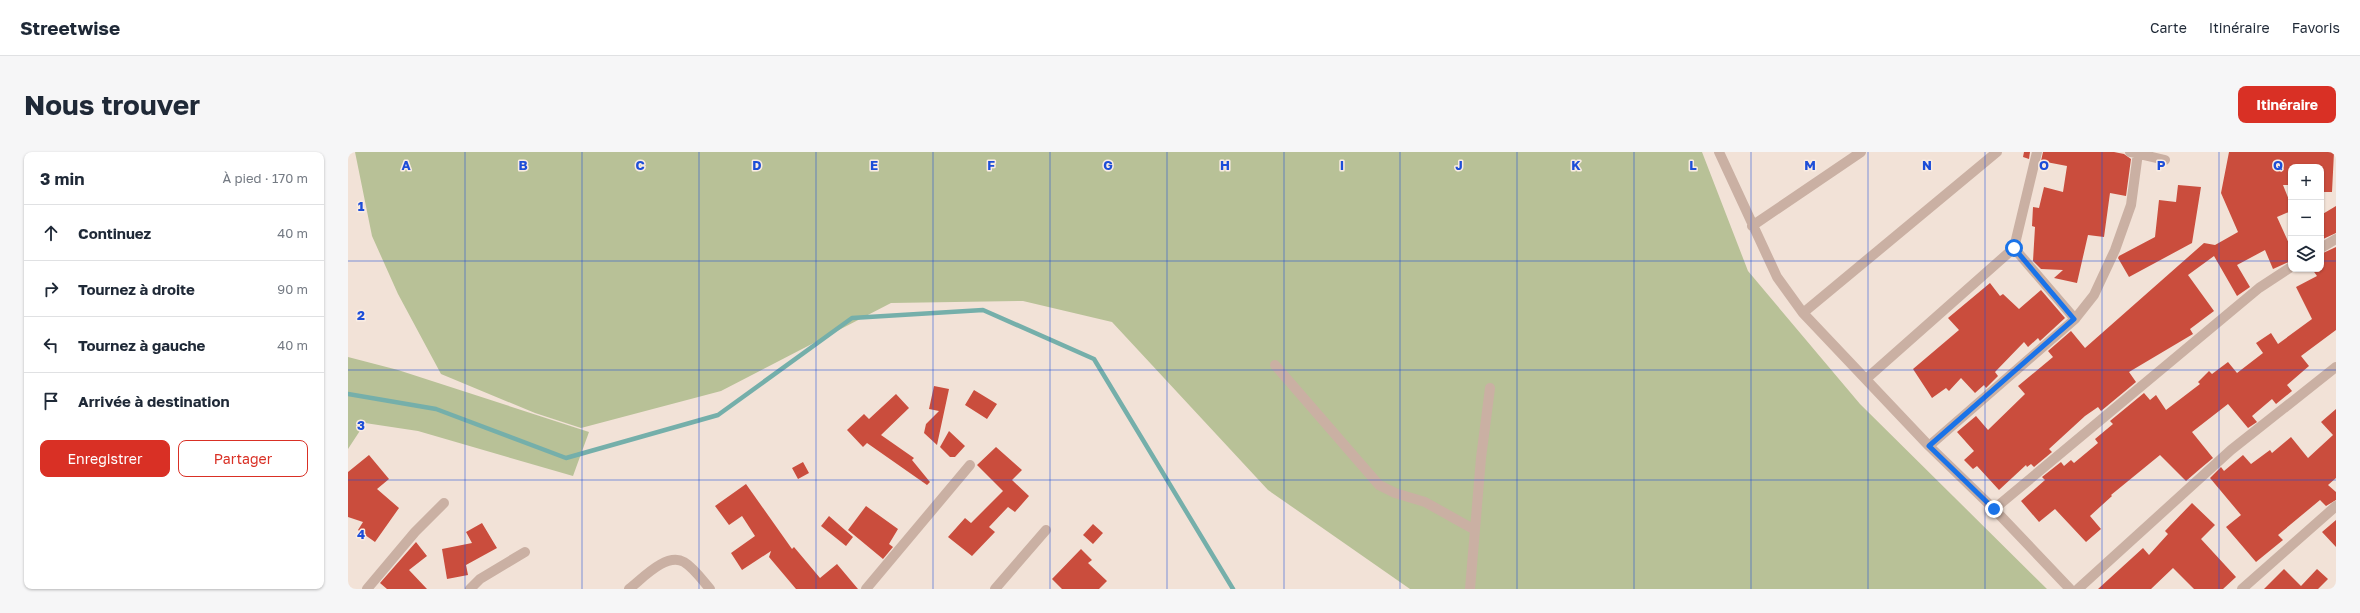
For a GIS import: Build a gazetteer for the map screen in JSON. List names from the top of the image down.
{
  "page": {
    "header": "Streetwise",
    "nav": ["Carte", "Itinéraire", "Favoris"],
    "buttons": [
      "Itinéraire",
      ["Enregistrer", "Partager"]
    ],
    "title": "Nous trouver",
    "heading": ["3 min", "À pied · 170 m"],
    "map_buttons": ["+", "−"],
    "list": [
      ["Continuez", "40 m"],
      ["Tournez à droite", "90 m"],
      ["Tournez à gauche", "40 m"],
      "Arrivée à destination"
    ]
  },
  "grid": {
    "columns": [
      "A",
      "B",
      "C",
      "D",
      "E",
      "F",
      "G",
      "H",
      "I",
      "J",
      "K",
      "L",
      "M",
      "N",
      "O",
      "P",
      "Q"
    ],
    "rows": [
      "1",
      "2",
      "3",
      "4"
    ]
  }
}
